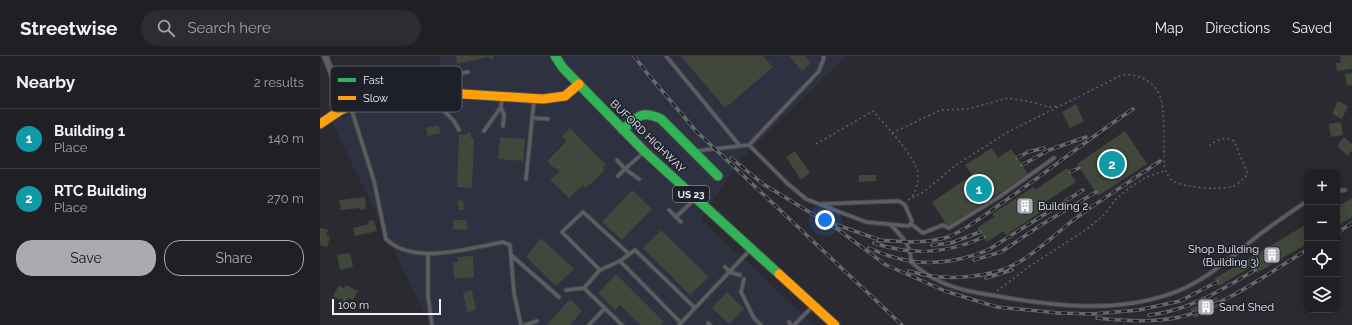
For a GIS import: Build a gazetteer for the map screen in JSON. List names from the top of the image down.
{
  "streets": {
    "street": ["BUFORD HIGHWAY", "US 23"]
  },
  "places": {
    "building": ["Building 2", "Shop Building (Building 3)", "Sand Shed"]
  },
  "legend": ["Fast", "Slow"],
  "scale_bar": "100 m",
  "page": {
    "header": "Streetwise",
    "search": "Search here",
    "nav": ["Map", "Directions", "Saved"],
    "heading": ["Nearby", "2 results"],
    "list": [
      {
        "mark": "1",
        "name": "Building 1",
        "note": "Place",
        "value": "140 m"
      },
      {
        "mark": "2",
        "name": "RTC Building",
        "note": "Place",
        "value": "270 m"
      }
    ],
    "pins": ["2", "1"],
    "map_buttons": ["+", "−"],
    "buttons": ["Save", "Share"],
    "scale": "100 m"
  }
}
